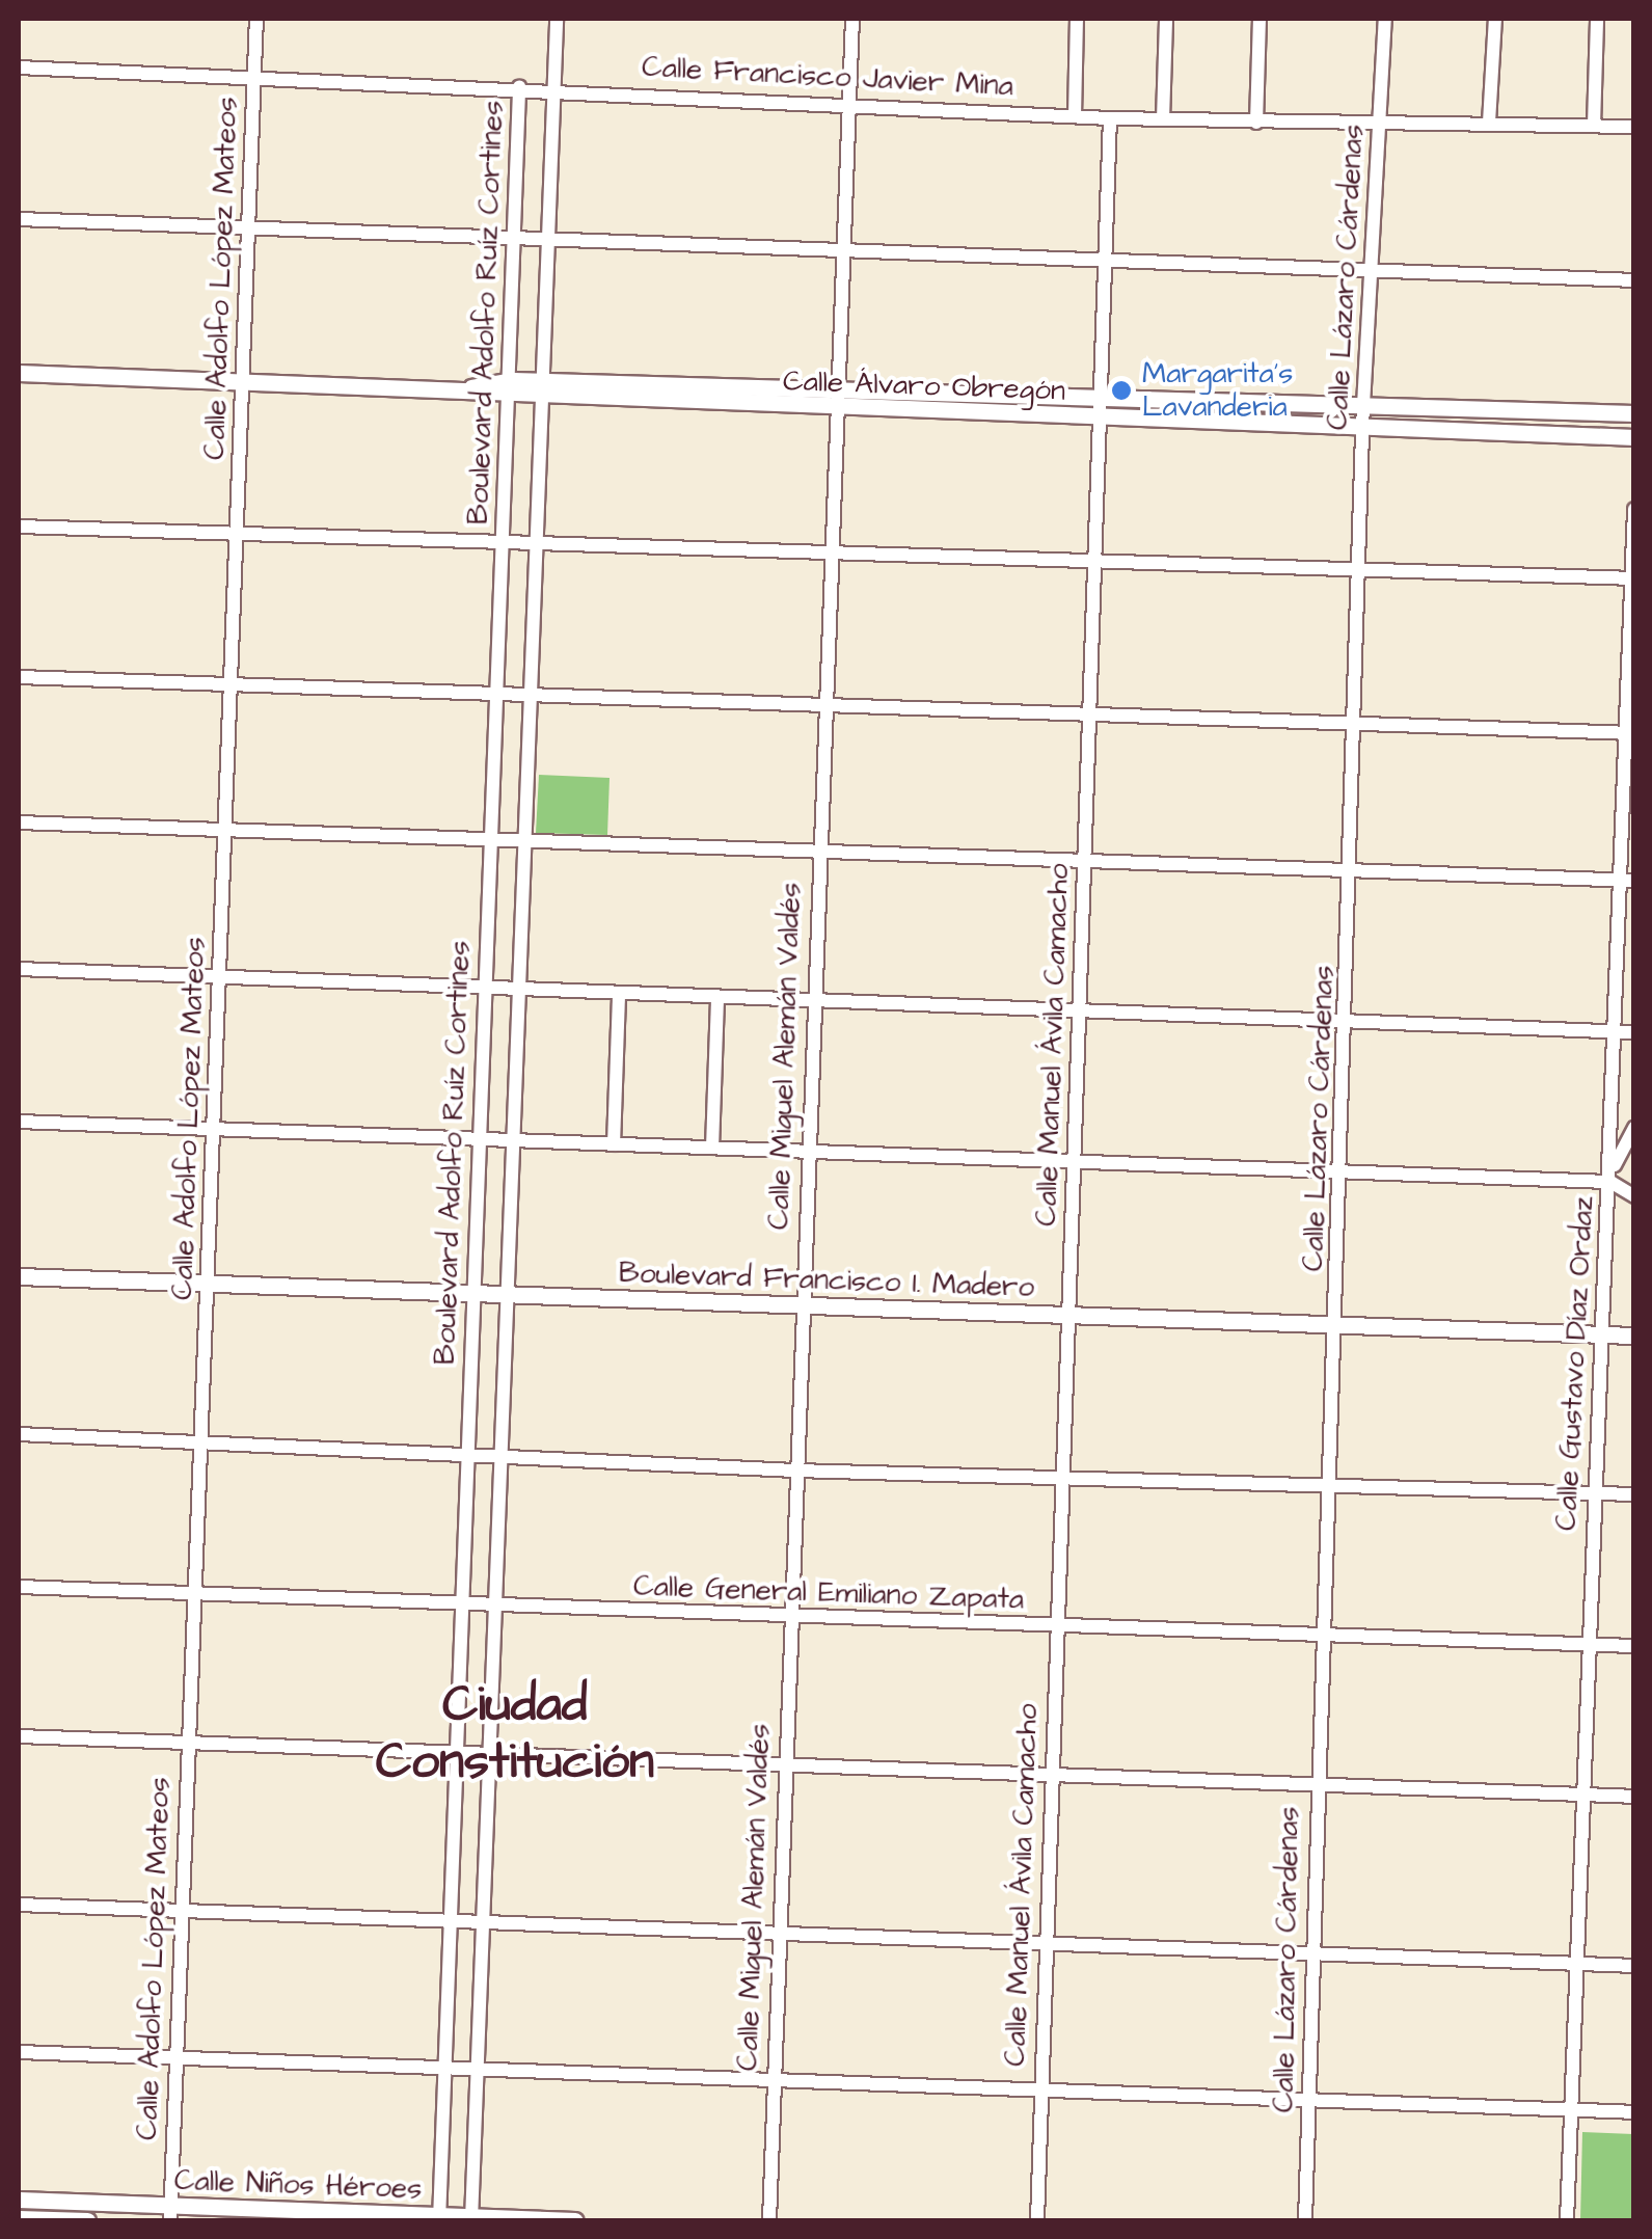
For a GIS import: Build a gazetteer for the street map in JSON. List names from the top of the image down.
{
  "streets": {
    "street": [
      "Calle Francisco Javier Mina",
      "Calle Lázaro Cárdenas",
      "Calle Adolfo López Mateos",
      "Boulevard Adolfo Ruíz Cortines",
      "Calle Álvaro Obregón",
      "Calle Manuel Ávila Camacho",
      "Calle Miguel Alemán Valdés",
      "Boulevard Francisco I. Madero",
      "Calle Gustavo Díaz Ordaz",
      "Calle General Emiliano Zapata",
      "Calle Niños Héroes"
    ]
  },
  "crossings": [
    ["Calle Francisco Javier Mina", "Calle Lázaro Cárdenas"],
    ["Calle Francisco Javier Mina", "Calle Adolfo López Mateos"],
    ["Calle Francisco Javier Mina", "Boulevard Adolfo Ruíz Cortines"],
    ["Calle Francisco Javier Mina", "Calle Manuel Ávila Camacho"],
    ["Calle Francisco Javier Mina", "Calle Miguel Alemán Valdés"],
    ["Calle Lázaro Cárdenas", "Calle Álvaro Obregón"],
    ["Calle Lázaro Cárdenas", "Boulevard Francisco I. Madero"],
    ["Calle Lázaro Cárdenas", "Calle General Emiliano Zapata"],
    ["Calle Adolfo López Mateos", "Calle Álvaro Obregón"],
    ["Calle Adolfo López Mateos", "Boulevard Francisco I. Madero"],
    ["Calle Adolfo López Mateos", "Calle General Emiliano Zapata"],
    ["Calle Adolfo López Mateos", "Calle Niños Héroes"],
    ["Boulevard Adolfo Ruíz Cortines", "Calle Álvaro Obregón"],
    ["Boulevard Adolfo Ruíz Cortines", "Boulevard Francisco I. Madero"],
    ["Boulevard Adolfo Ruíz Cortines", "Calle General Emiliano Zapata"],
    ["Boulevard Adolfo Ruíz Cortines", "Calle Niños Héroes"],
    ["Calle Álvaro Obregón", "Calle Manuel Ávila Camacho"],
    ["Calle Álvaro Obregón", "Calle Miguel Alemán Valdés"],
    ["Calle Manuel Ávila Camacho", "Boulevard Francisco I. Madero"],
    ["Calle Manuel Ávila Camacho", "Calle General Emiliano Zapata"],
    ["Calle Miguel Alemán Valdés", "Boulevard Francisco I. Madero"],
    ["Calle Miguel Alemán Valdés", "Calle General Emiliano Zapata"],
    ["Boulevard Francisco I. Madero", "Calle Gustavo Díaz Ordaz"],
    ["Calle Gustavo Díaz Ordaz", "Calle General Emiliano Zapata"]
  ],
  "districts": ["Ciudad Constitución"],
  "places": ["Margarita's Lavanderia"]
}
